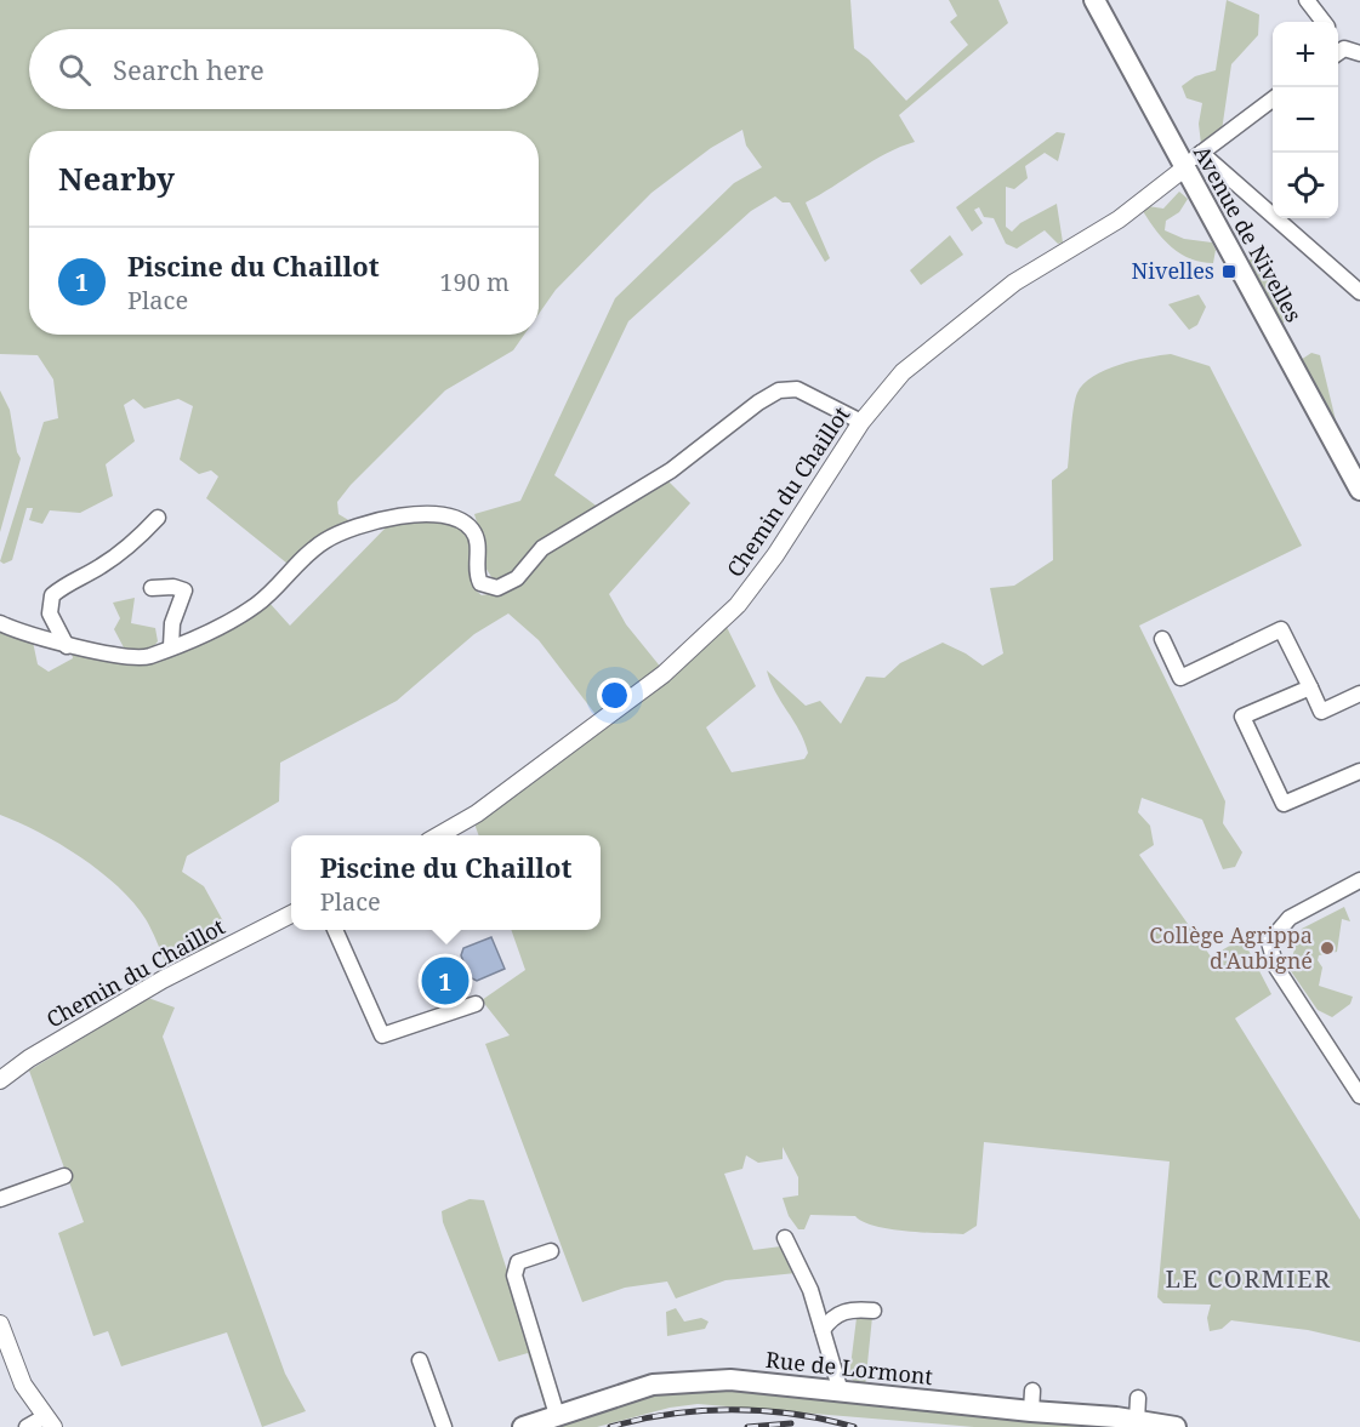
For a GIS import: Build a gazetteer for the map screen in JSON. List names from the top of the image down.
{
  "streets": {
    "main road": ["Avenue de Nivelles", "Rue de Lormont"],
    "street": ["Chemin du Chaillot"]
  },
  "crossings": [
    ["Avenue de Nivelles", "Chemin du Chaillot"]
  ],
  "districts": ["LE CORMIER"],
  "places": {
    "transit": ["Nivelles"],
    "other": ["Collège Agrippa d'Aubigné"]
  },
  "page": {
    "map_buttons": ["+", "−"],
    "search": "Search here",
    "heading": "Nearby",
    "list": [
      {
        "mark": "1",
        "name": "Piscine du Chaillot",
        "note": "Place",
        "value": "190 m"
      }
    ],
    "popup": ["Piscine du Chaillot", "Place"],
    "pins": "1"
  }
}
